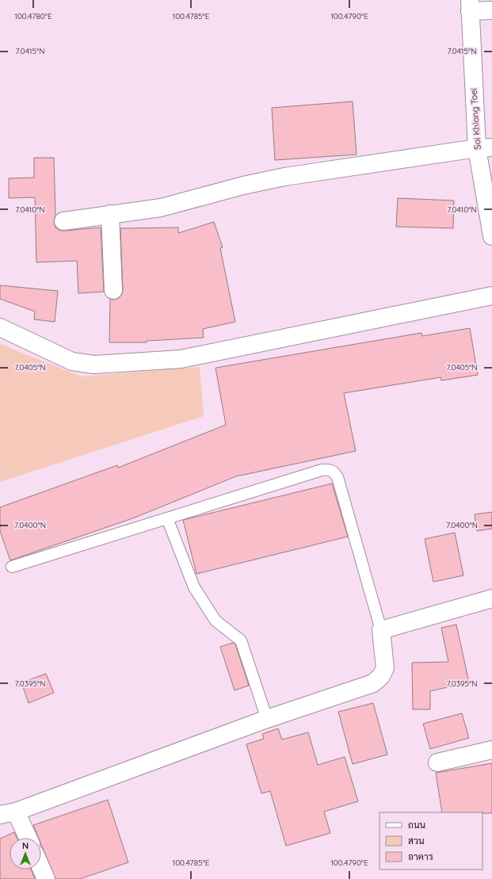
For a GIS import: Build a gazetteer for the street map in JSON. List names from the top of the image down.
{
  "streets": {
    "street": ["Soi Khlong Toei"]
  },
  "legend": ["ถนน", "สวน", "อาคาร"],
  "north": "top",
  "coordinates": [
    "100.4780°E",
    "100.4785°E",
    "100.4790°E",
    "7.0415°N",
    "7.0410°N",
    "7.0405°N",
    "7.0400°N",
    "7.0395°N"
  ]
}
